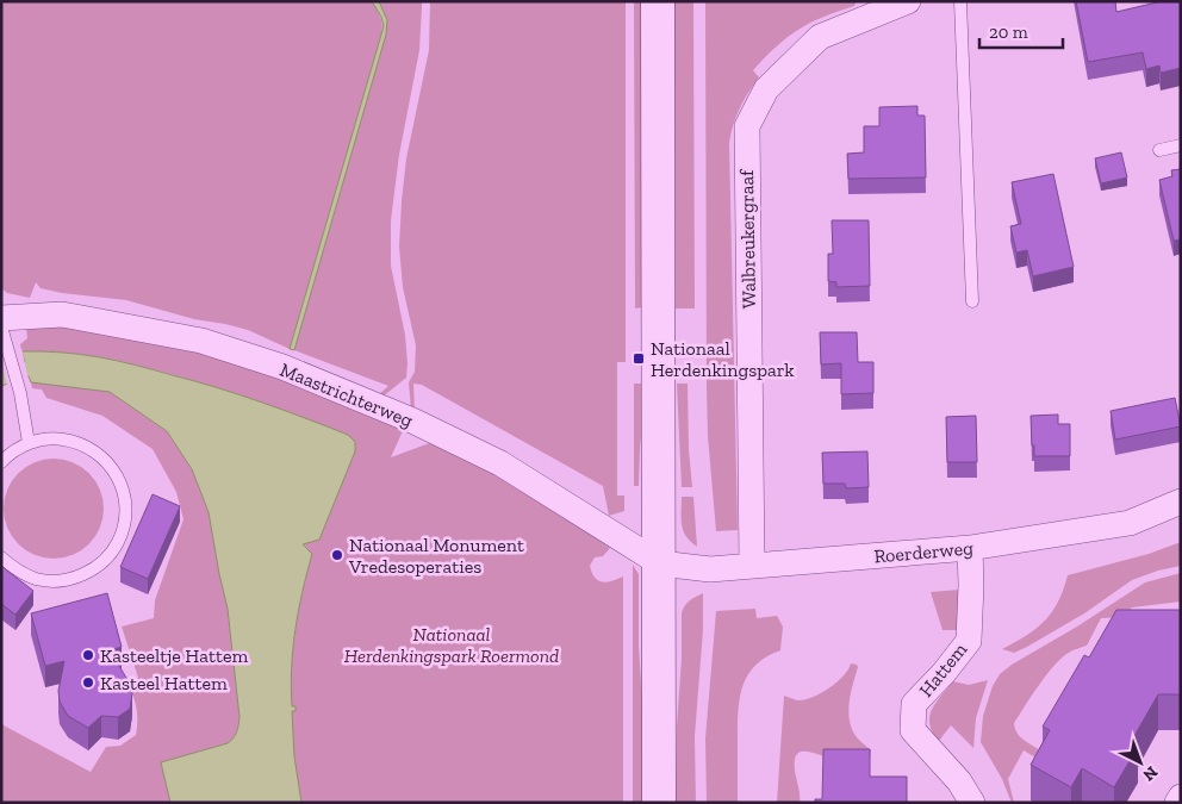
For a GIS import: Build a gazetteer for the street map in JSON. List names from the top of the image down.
{
  "streets": {
    "street": [
      "Walbreukergraaf",
      "Maastrichterweg",
      "Roerderweg",
      "Hattem"
    ]
  },
  "crossings": [
    ["Walbreukergraaf", "Roerderweg"],
    ["Maastrichterweg", "Roerderweg"],
    ["Roerderweg", "Hattem"]
  ],
  "parks": ["Nationaal Herdenkingspark Roermond"],
  "places": {
    "transit": ["Nationaal Herdenkingspark"],
    "other": ["Nationaal Monument Vredesoperaties", "Kasteeltje Hattem", "Kasteel Hattem"]
  },
  "scale_bar": "20 m",
  "north": "bottom right"
}
